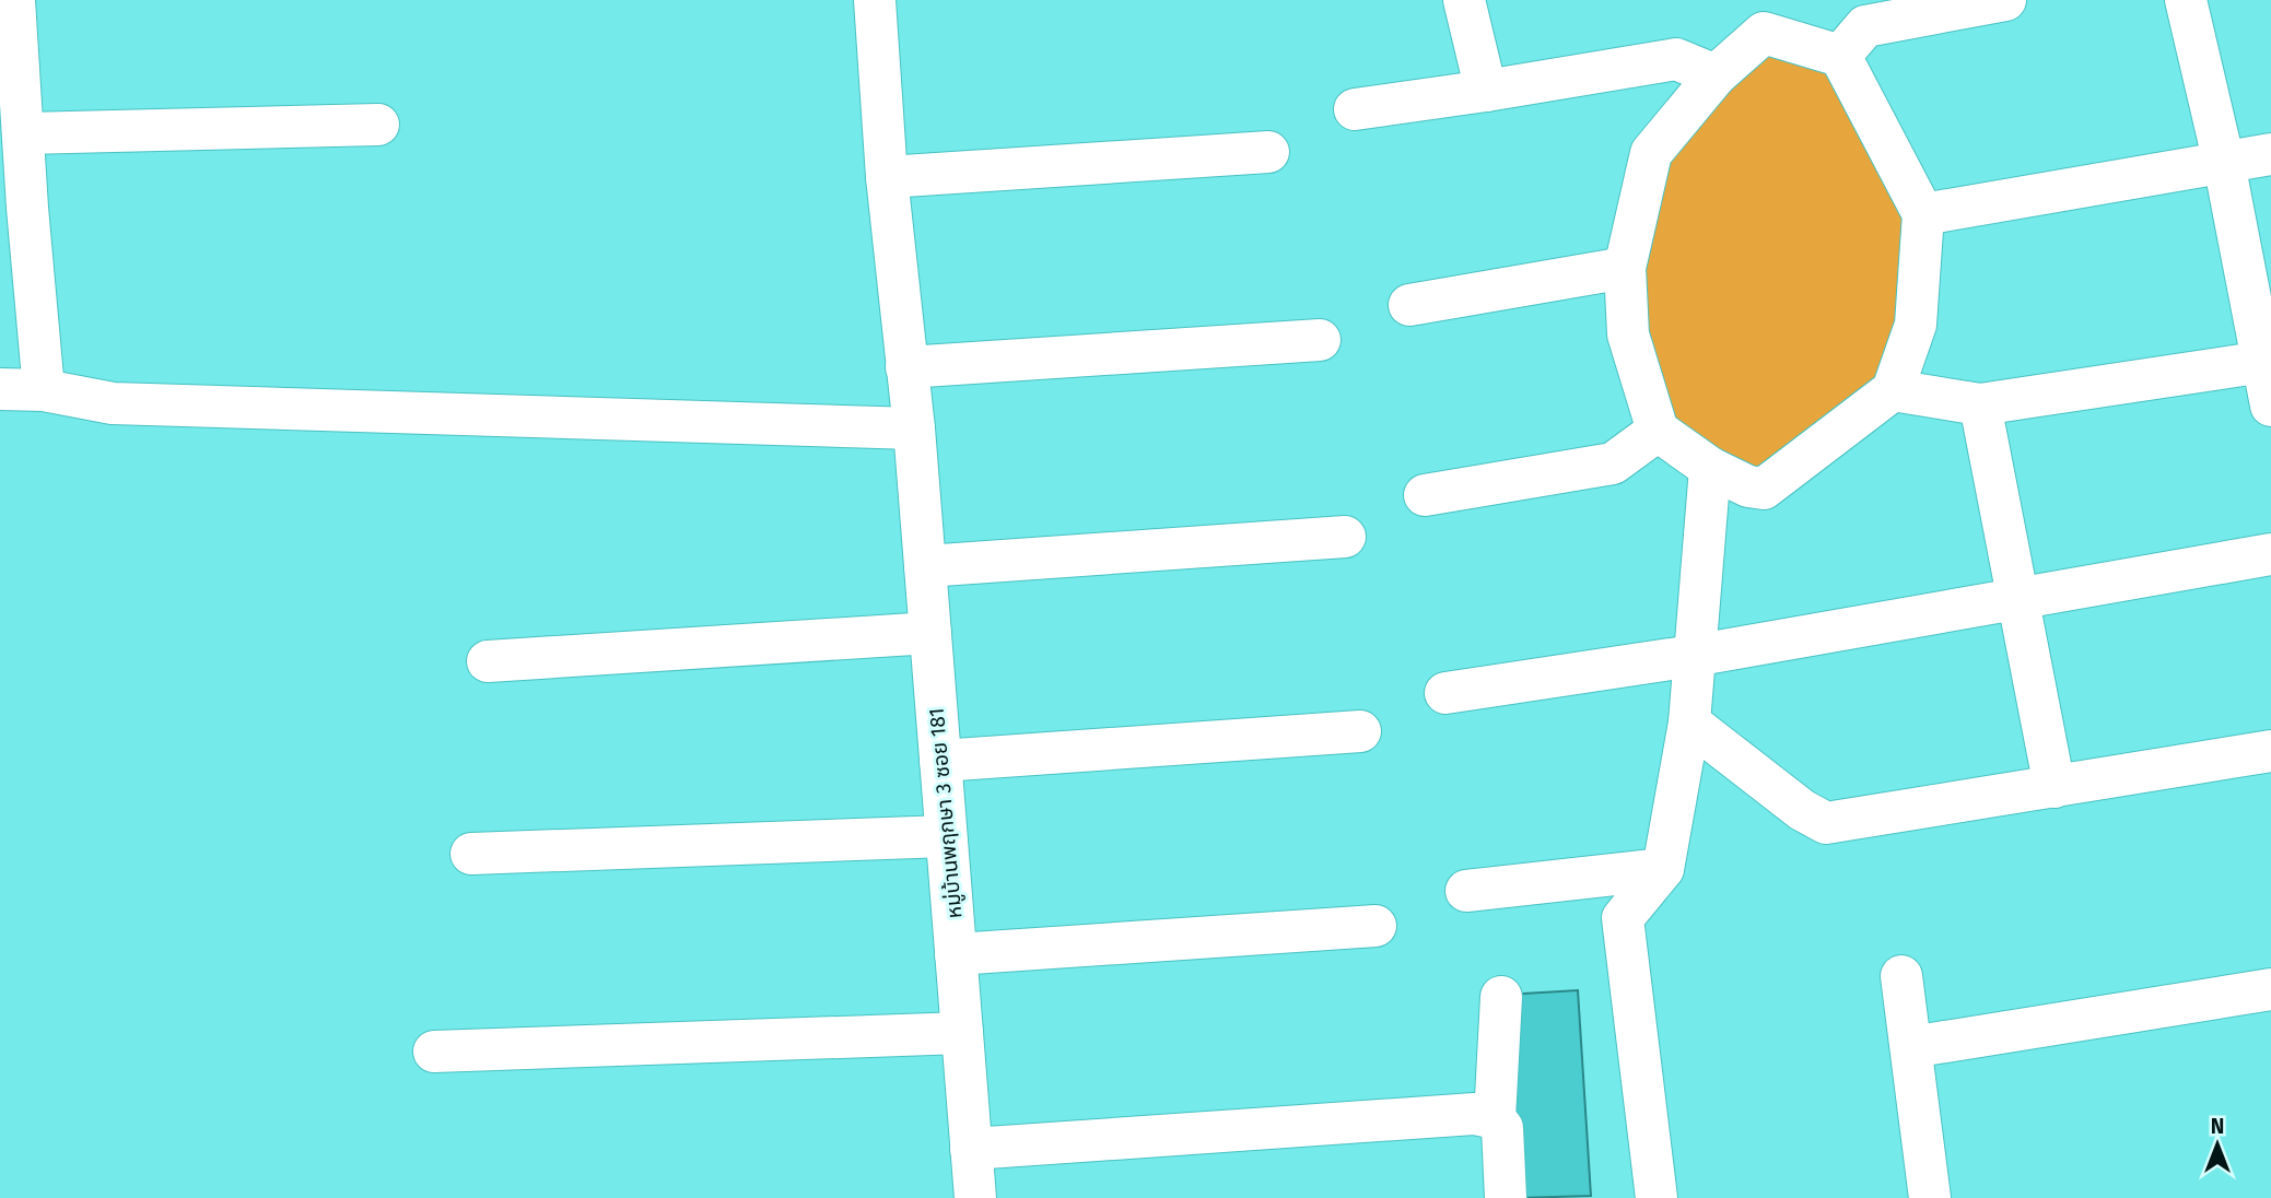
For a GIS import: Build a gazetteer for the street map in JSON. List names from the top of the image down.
{
  "streets": {
    "street": ["หมู่บ้านพฤกษา 3 ซอย 181"]
  },
  "north": "top"
}
